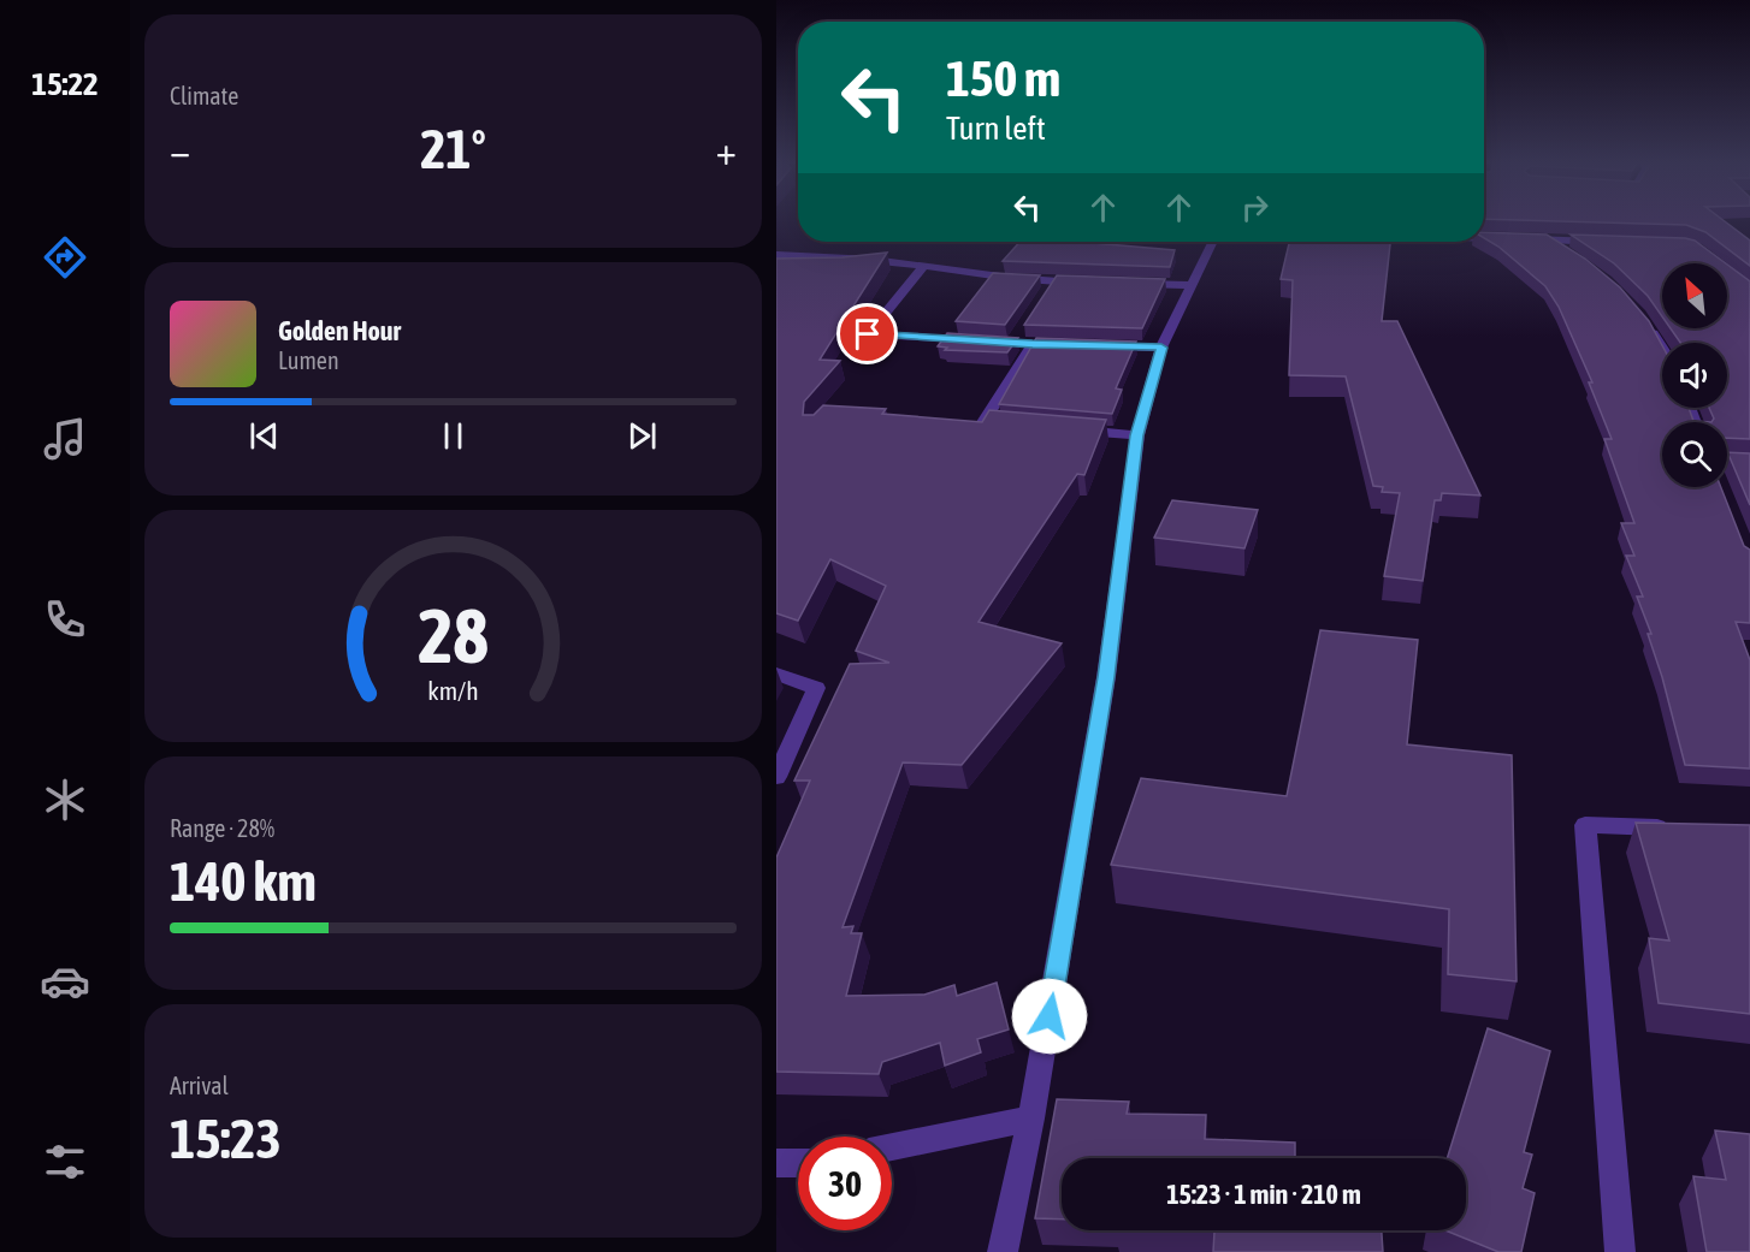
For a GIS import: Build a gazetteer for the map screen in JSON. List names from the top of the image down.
{
  "north": "top left",
  "page": {
    "tabs": "15:22",
    "tile": [
      "Climate",
      ["Range · 28%", "140 km"],
      ["Arrival", "15:23"]
    ],
    "turn": ["150 m", "Turn left"],
    "heat": ["−", "21°", "+"],
    "song": ["Golden Hour", "Lumen"],
    "limit": "30",
    "trip": "15:23 · 1 min · 210 m",
    "gauge": ["28", "km/h"]
  }
}
